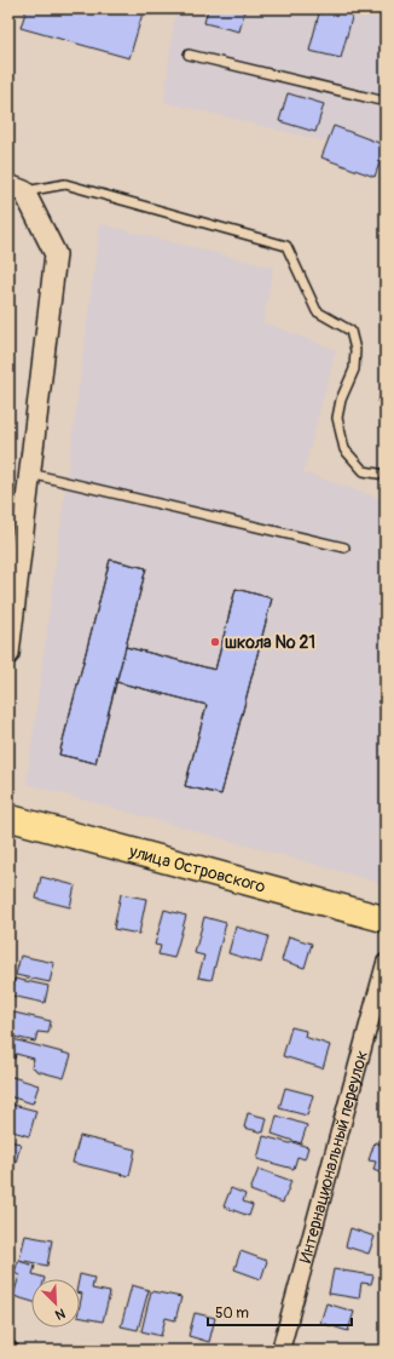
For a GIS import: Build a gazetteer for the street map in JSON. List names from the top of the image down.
{
  "streets": {
    "main road": ["улица Островского"],
    "street": ["Интернациональный переулок"]
  },
  "places": ["школа № 21"],
  "scale_bar": "50 m",
  "north": "bottom right"
}
